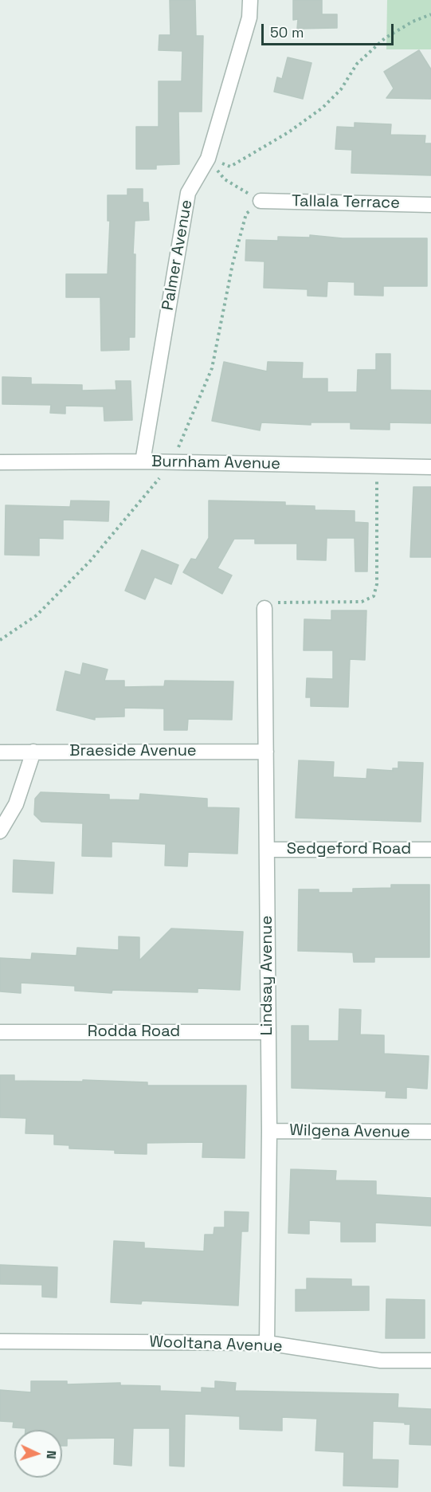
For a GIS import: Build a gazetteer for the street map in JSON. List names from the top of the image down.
{
  "streets": {
    "street": [
      "Tallala Terrace",
      "Palmer Avenue",
      "Burnham Avenue",
      "Braeside Avenue",
      "Sedgeford Road",
      "Lindsay Avenue",
      "Rodda Road",
      "Wilgena Avenue",
      "Wooltana Avenue"
    ]
  },
  "crossings": [
    ["Palmer Avenue", "Burnham Avenue"],
    ["Braeside Avenue", "Lindsay Avenue"],
    ["Sedgeford Road", "Lindsay Avenue"],
    ["Lindsay Avenue", "Rodda Road"],
    ["Lindsay Avenue", "Wilgena Avenue"],
    ["Lindsay Avenue", "Wooltana Avenue"]
  ],
  "scale_bar": "50 m",
  "north": "right"
}
